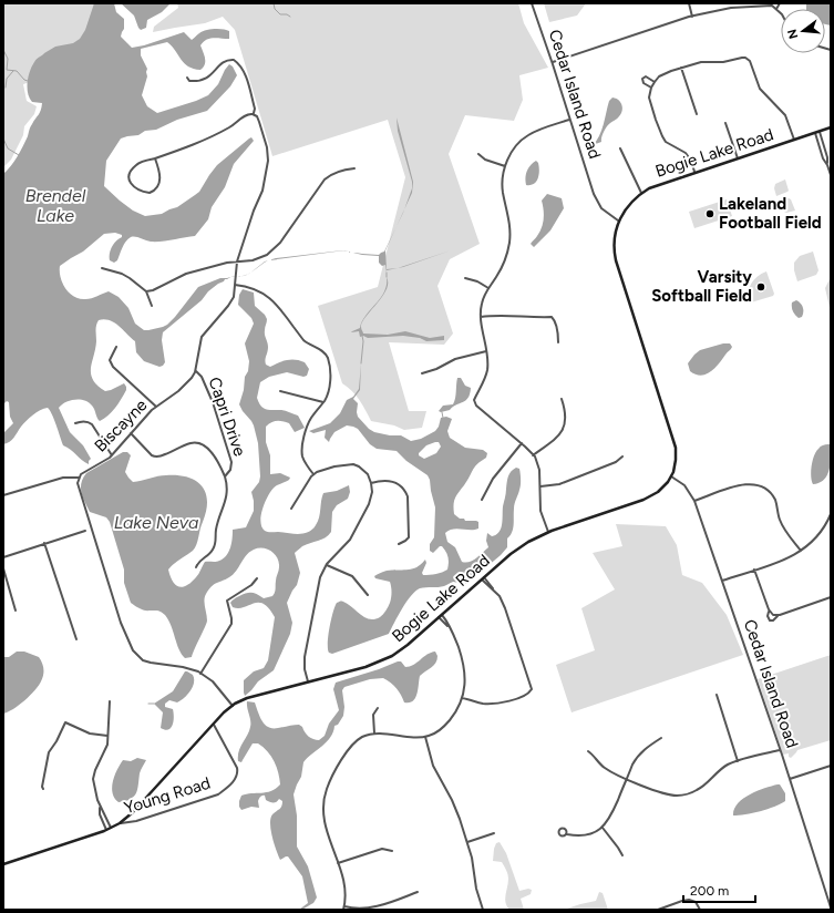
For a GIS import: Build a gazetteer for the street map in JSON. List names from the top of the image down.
{
  "streets": {
    "main road": ["Bogie Lake Road"],
    "street": [
      "Cedar Island Road",
      "Capri Drive",
      "Biscayne",
      "Young Road"
    ]
  },
  "crossings": [
    ["Cedar Island Road", "Bogie Lake Road"],
    ["Bogie Lake Road", "Young Road"],
    ["Capri Drive", "Biscayne"]
  ],
  "water": ["Brendel Lake", "Lake Neva"],
  "places": ["Lakeland Football Field", "Varsity Softball Field"],
  "scale_bar": "200 m",
  "north": "left"
}
